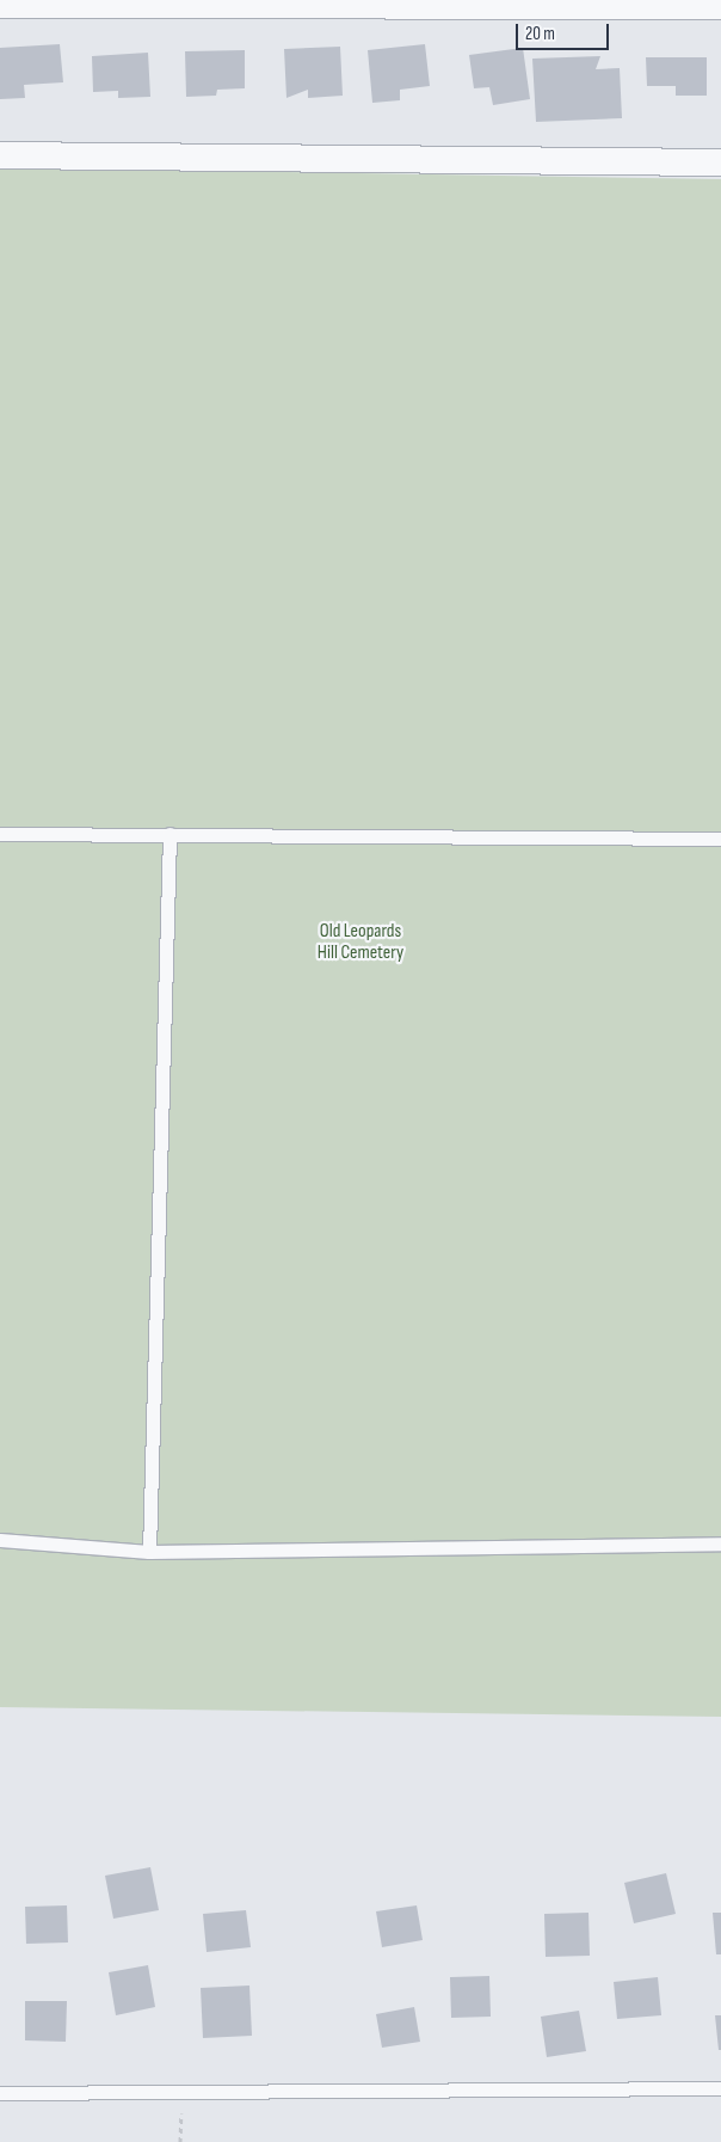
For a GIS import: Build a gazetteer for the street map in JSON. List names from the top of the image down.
{
  "parks": ["Old Leopards Hill Cemetery"],
  "scale_bar": "20 m"
}
